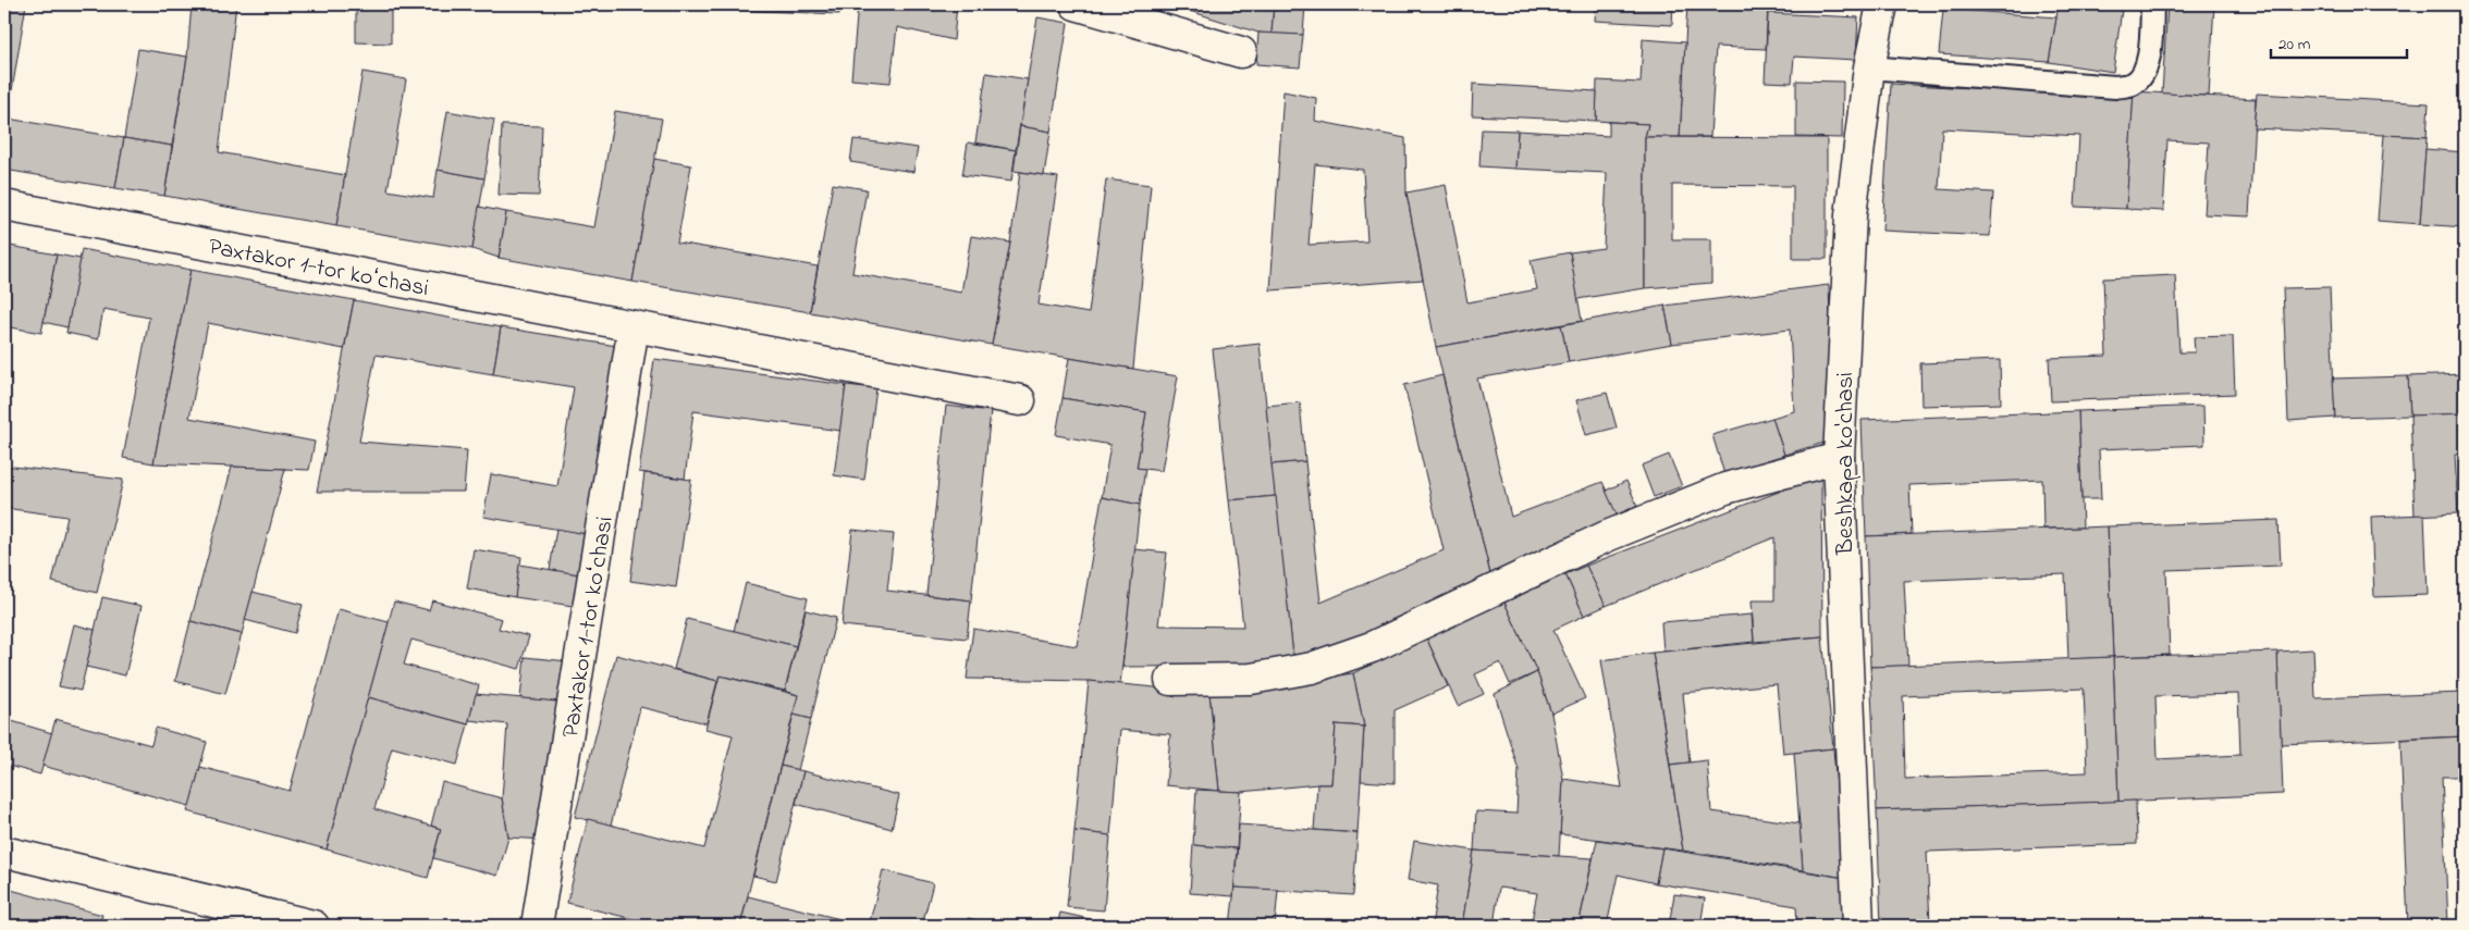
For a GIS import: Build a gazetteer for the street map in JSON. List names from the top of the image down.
{
  "streets": {
    "street": ["Paxtakor 1-tor koʻchasi", "Beshkapa ko'chasi"]
  },
  "scale_bar": "20 m"
}
